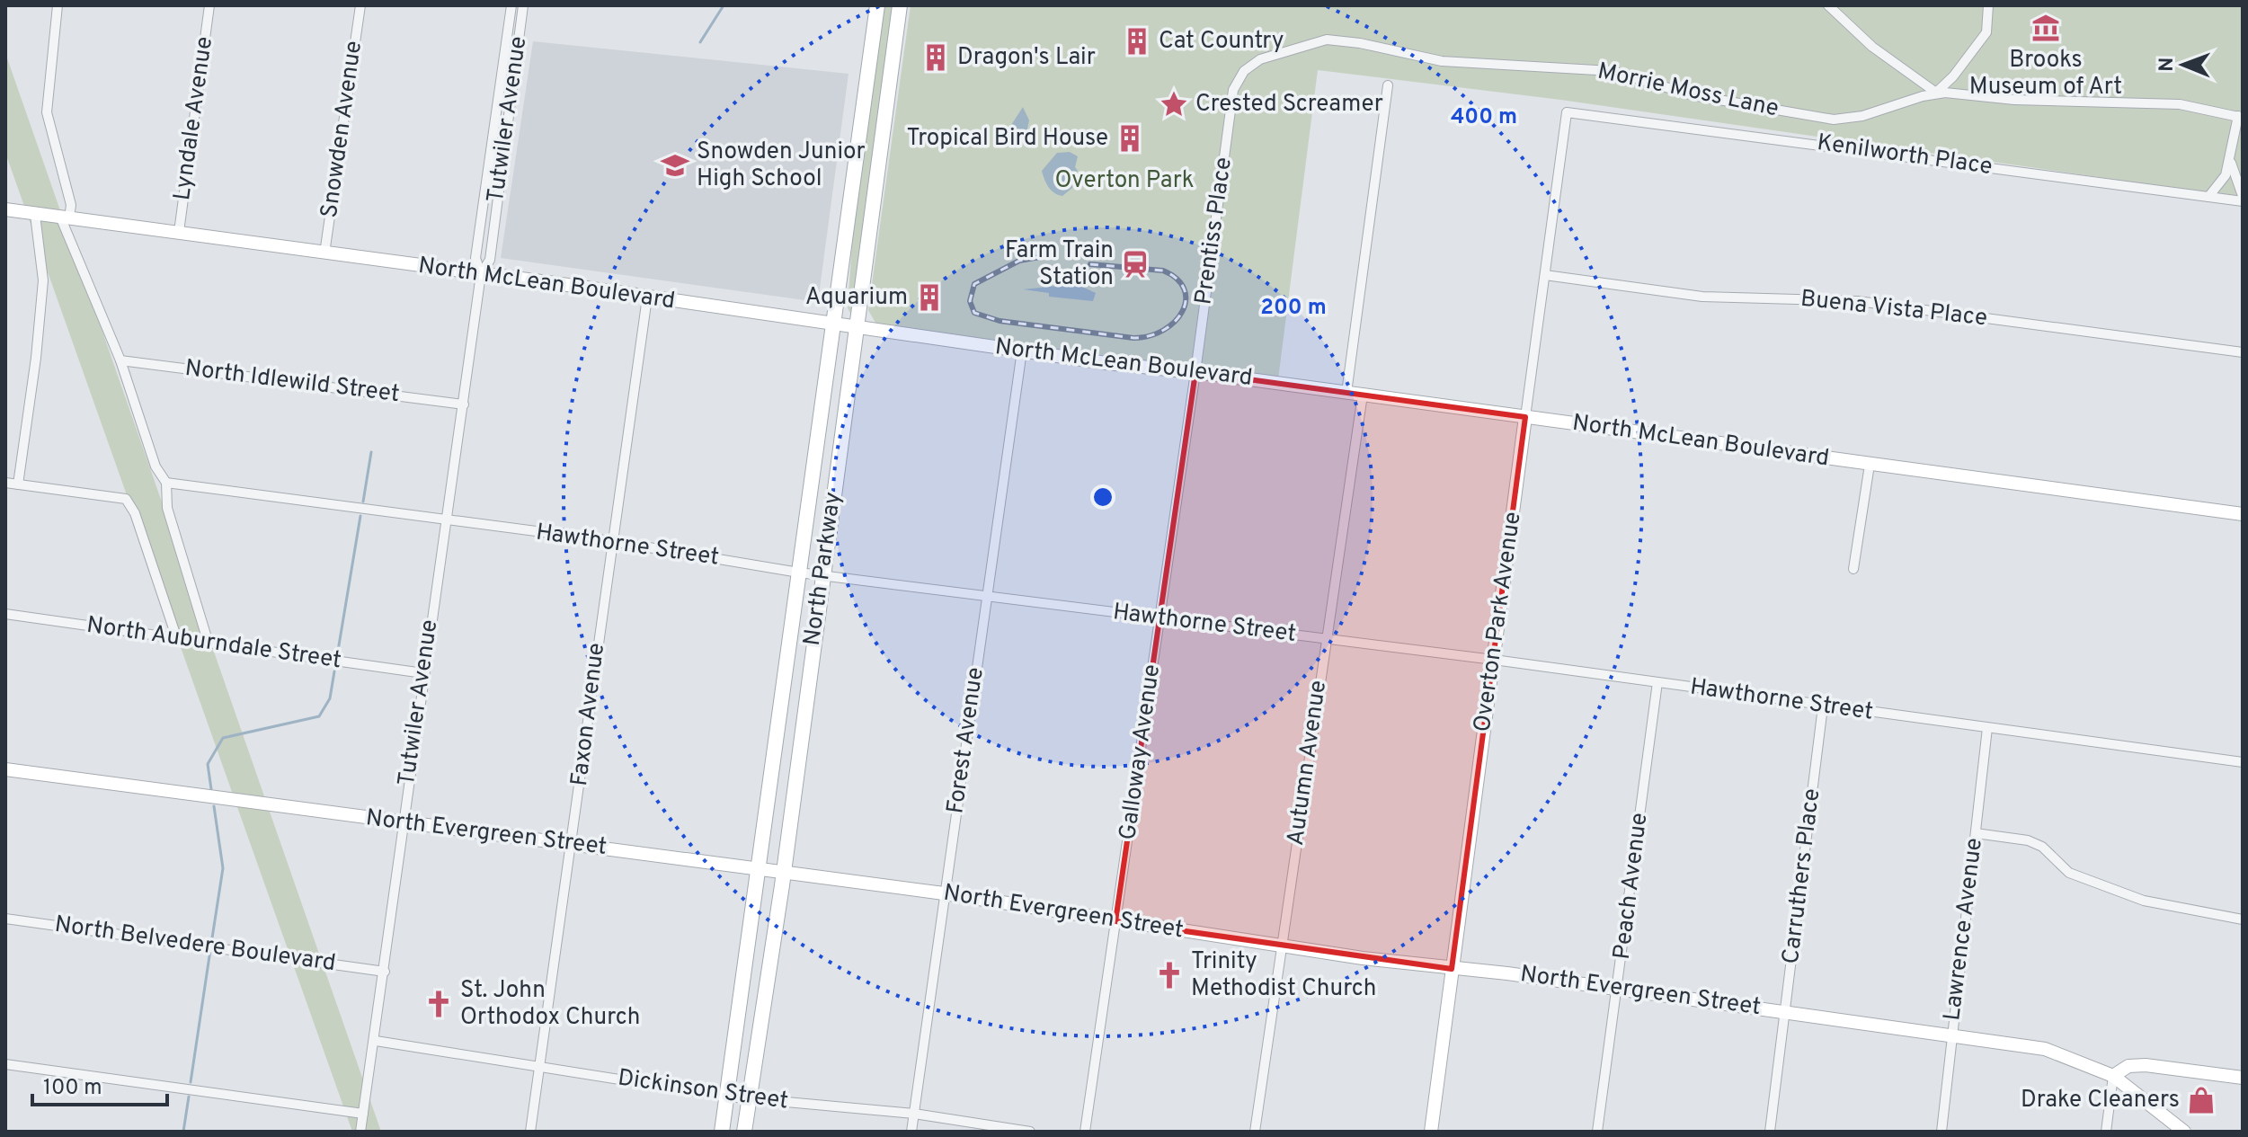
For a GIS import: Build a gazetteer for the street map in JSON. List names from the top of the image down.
{
  "streets": {
    "main road": ["North Parkway"],
    "street": [
      "Morrie Moss Lane",
      "Lyndale Avenue",
      "Tutwiler Avenue",
      "Snowden Avenue",
      "Kenilworth Place",
      "Prentiss Place",
      "North McLean Boulevard",
      "Buena Vista Place",
      "North Idlewild Street",
      "Hawthorne Street",
      "Overton Park Avenue",
      "North Auburndale Street",
      "Faxon Avenue",
      "Forest Avenue",
      "Galloway Avenue",
      "Autumn Avenue",
      "North Evergreen Street",
      "Carruthers Place",
      "Peach Avenue",
      "Lawrence Avenue",
      "North Belvedere Boulevard",
      "Dickinson Street"
    ]
  },
  "crossings": [
    ["Morrie Moss Lane", "Prentiss Place"],
    ["Lyndale Avenue", "North McLean Boulevard"],
    ["Tutwiler Avenue", "North McLean Boulevard"],
    ["Tutwiler Avenue", "North Idlewild Street"],
    ["Tutwiler Avenue", "Hawthorne Street"],
    ["Tutwiler Avenue", "North Auburndale Street"],
    ["Tutwiler Avenue", "North Evergreen Street"],
    ["Tutwiler Avenue", "North Belvedere Boulevard"],
    ["Tutwiler Avenue", "Dickinson Street"],
    ["Snowden Avenue", "North McLean Boulevard"],
    ["Kenilworth Place", "Overton Park Avenue"],
    ["Prentiss Place", "North McLean Boulevard"],
    ["Prentiss Place", "Galloway Avenue"],
    ["North McLean Boulevard", "North Parkway"],
    ["North McLean Boulevard", "Overton Park Avenue"],
    ["North McLean Boulevard", "Faxon Avenue"],
    ["North McLean Boulevard", "Forest Avenue"],
    ["North McLean Boulevard", "Galloway Avenue"],
    ["North McLean Boulevard", "Autumn Avenue"],
    ["Buena Vista Place", "Overton Park Avenue"],
    ["Hawthorne Street", "North Parkway"],
    ["Hawthorne Street", "Overton Park Avenue"],
    ["Hawthorne Street", "Faxon Avenue"],
    ["Hawthorne Street", "Forest Avenue"],
    ["Hawthorne Street", "Galloway Avenue"],
    ["Hawthorne Street", "Autumn Avenue"],
    ["Hawthorne Street", "Carruthers Place"],
    ["Hawthorne Street", "Peach Avenue"],
    ["Hawthorne Street", "Lawrence Avenue"],
    ["North Parkway", "North Evergreen Street"],
    ["North Parkway", "Dickinson Street"],
    ["Overton Park Avenue", "North Evergreen Street"],
    ["Faxon Avenue", "North Evergreen Street"],
    ["Faxon Avenue", "Dickinson Street"],
    ["Forest Avenue", "North Evergreen Street"],
    ["Forest Avenue", "Dickinson Street"],
    ["Galloway Avenue", "North Evergreen Street"],
    ["Autumn Avenue", "North Evergreen Street"],
    ["North Evergreen Street", "Carruthers Place"],
    ["North Evergreen Street", "Peach Avenue"],
    ["North Evergreen Street", "Lawrence Avenue"]
  ],
  "parks": ["Overton Park"],
  "places": {
    "museum": ["Brooks Museum of Art"],
    "building": [
      "Cat Country",
      "Dragon's Lair",
      "Tropical Bird House",
      "Aquarium"
    ],
    "place": ["Crested Screamer"],
    "school or university": ["Snowden Junior High School"],
    "station": ["Farm Train Station"],
    "church": ["Trinity Methodist Church", "St. John Orthodox Church"],
    "shop": ["Drake Cleaners"]
  },
  "scale_bar": "100 m",
  "north": "left",
  "rings": ["400 m", "200 m"]
}
